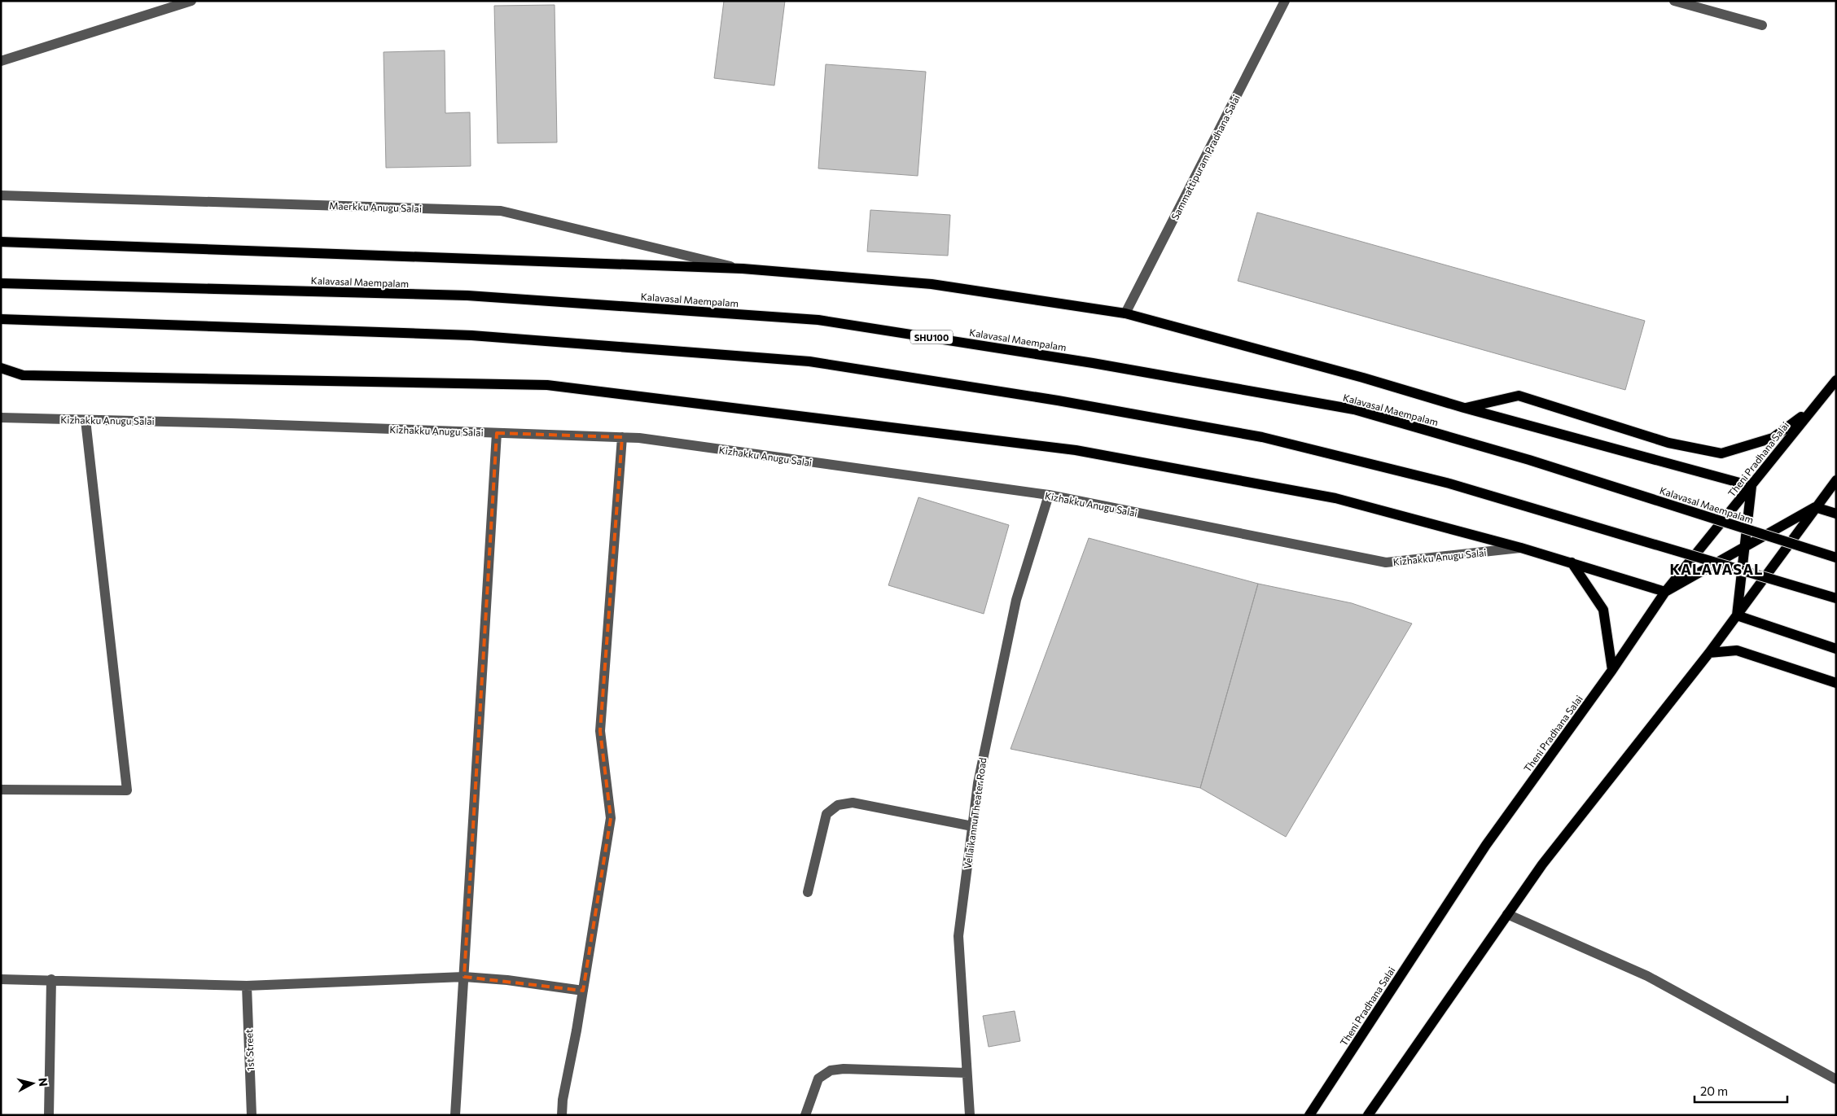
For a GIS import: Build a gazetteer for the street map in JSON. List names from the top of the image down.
{
  "streets": {
    "main road": ["Kalavasal Maempalam", "SHU100", "Theni Pradhana Salai"],
    "street": [
      "Sammattipuram Pradhana Salai",
      "Maerkku Anugu Salai",
      "Kizhakku Anugu Salai",
      "Vellaikannu Theater Road",
      "1st Street"
    ]
  },
  "crossings": [
    ["Kizhakku Anugu Salai", "Vellaikannu Theater Road"]
  ],
  "districts": ["KALAVASAL"],
  "scale_bar": "20 m",
  "north": "right"
}
